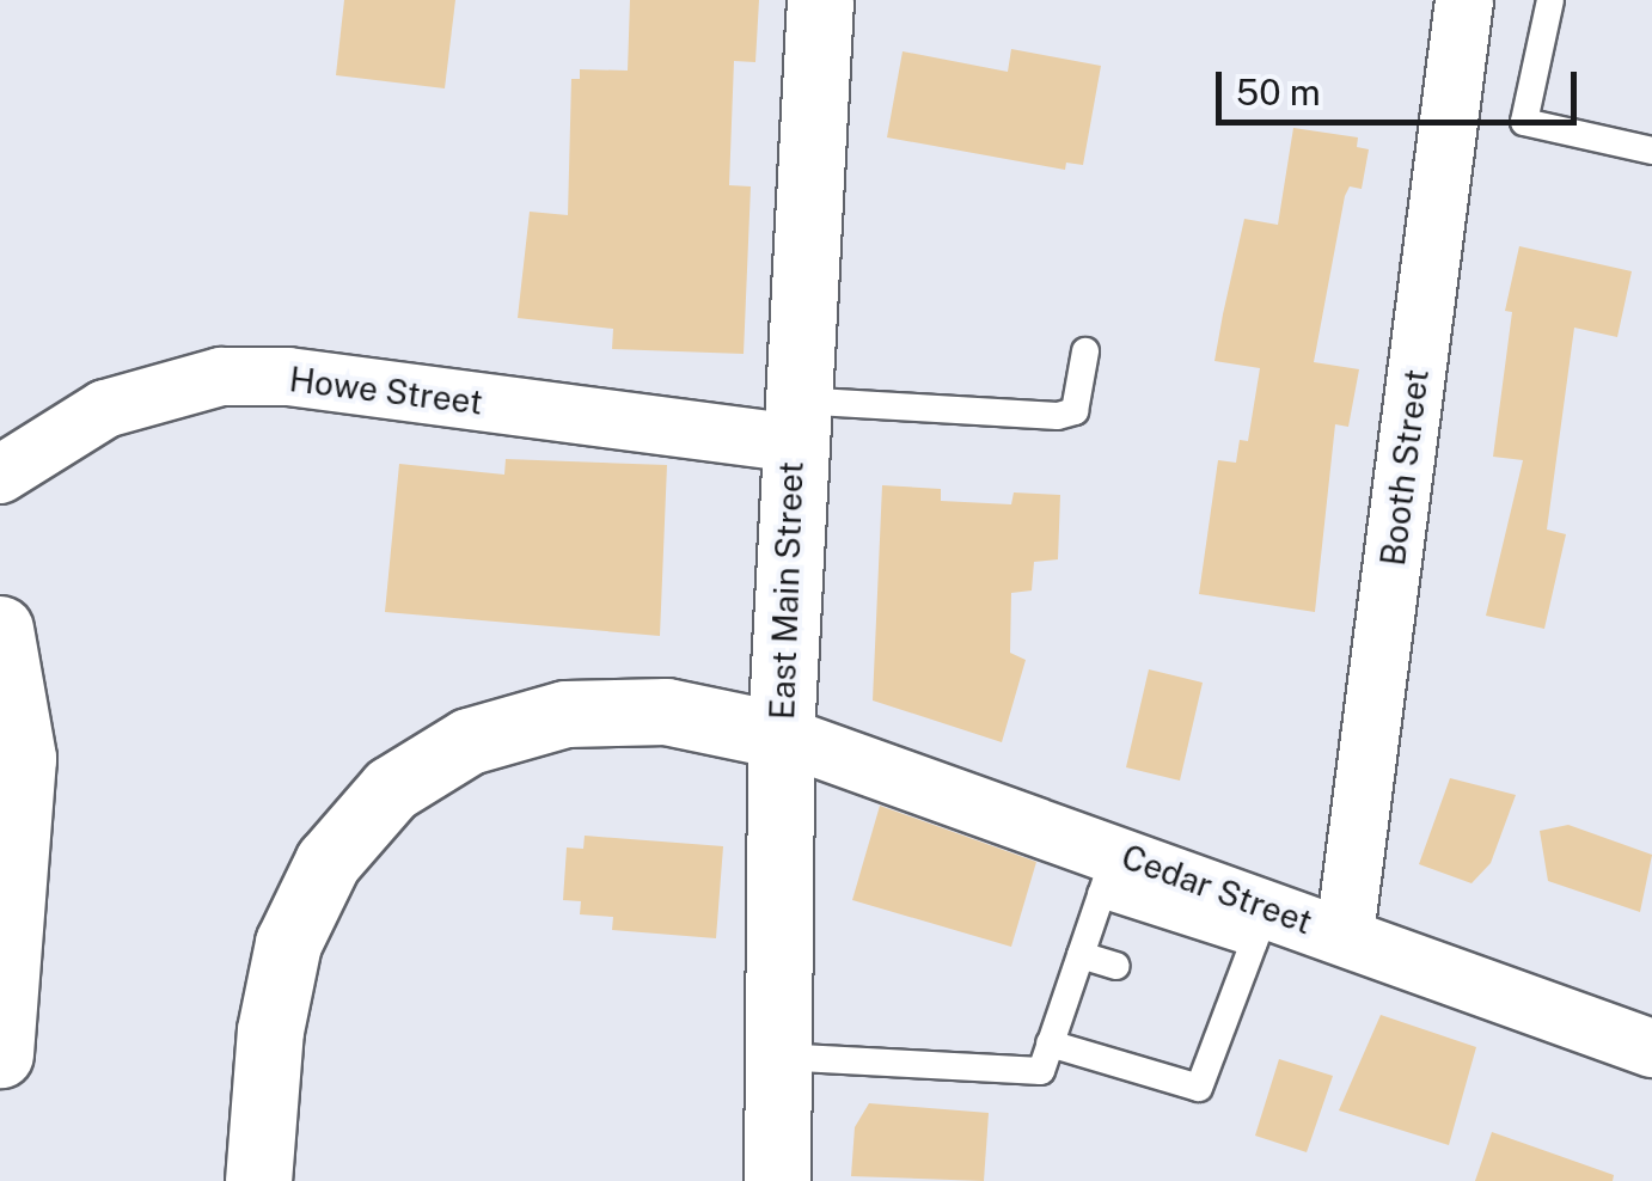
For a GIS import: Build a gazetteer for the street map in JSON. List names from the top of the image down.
{
  "streets": {
    "main road": ["East Main Street"],
    "street": ["Howe Street", "Booth Street", "Cedar Street"]
  },
  "crossings": [
    ["Howe Street", "East Main Street"],
    ["Booth Street", "Cedar Street"],
    ["East Main Street", "Cedar Street"]
  ],
  "scale_bar": "50 m"
}
